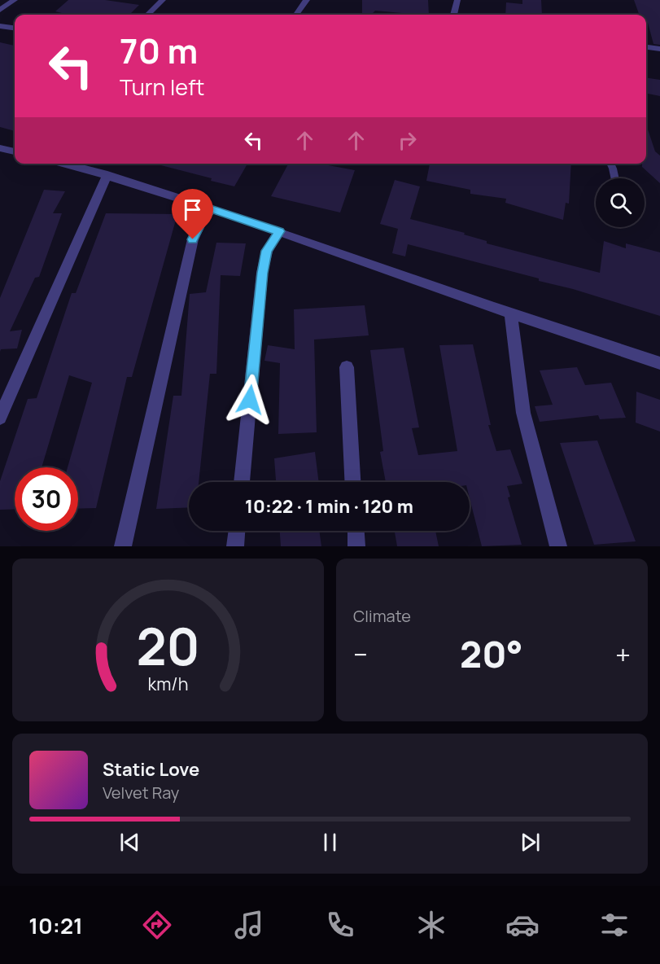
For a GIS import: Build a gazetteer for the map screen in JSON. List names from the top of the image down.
{
  "page": {
    "turn": ["70 m", "Turn left"],
    "limit": "30",
    "trip": "10:22 · 1 min · 120 m",
    "tile": "Climate",
    "heat": ["−", "20°", "+"],
    "song": ["Static Love", "Velvet Ray"],
    "tabs": "10:21",
    "gauge": ["20", "km/h"]
  }
}
